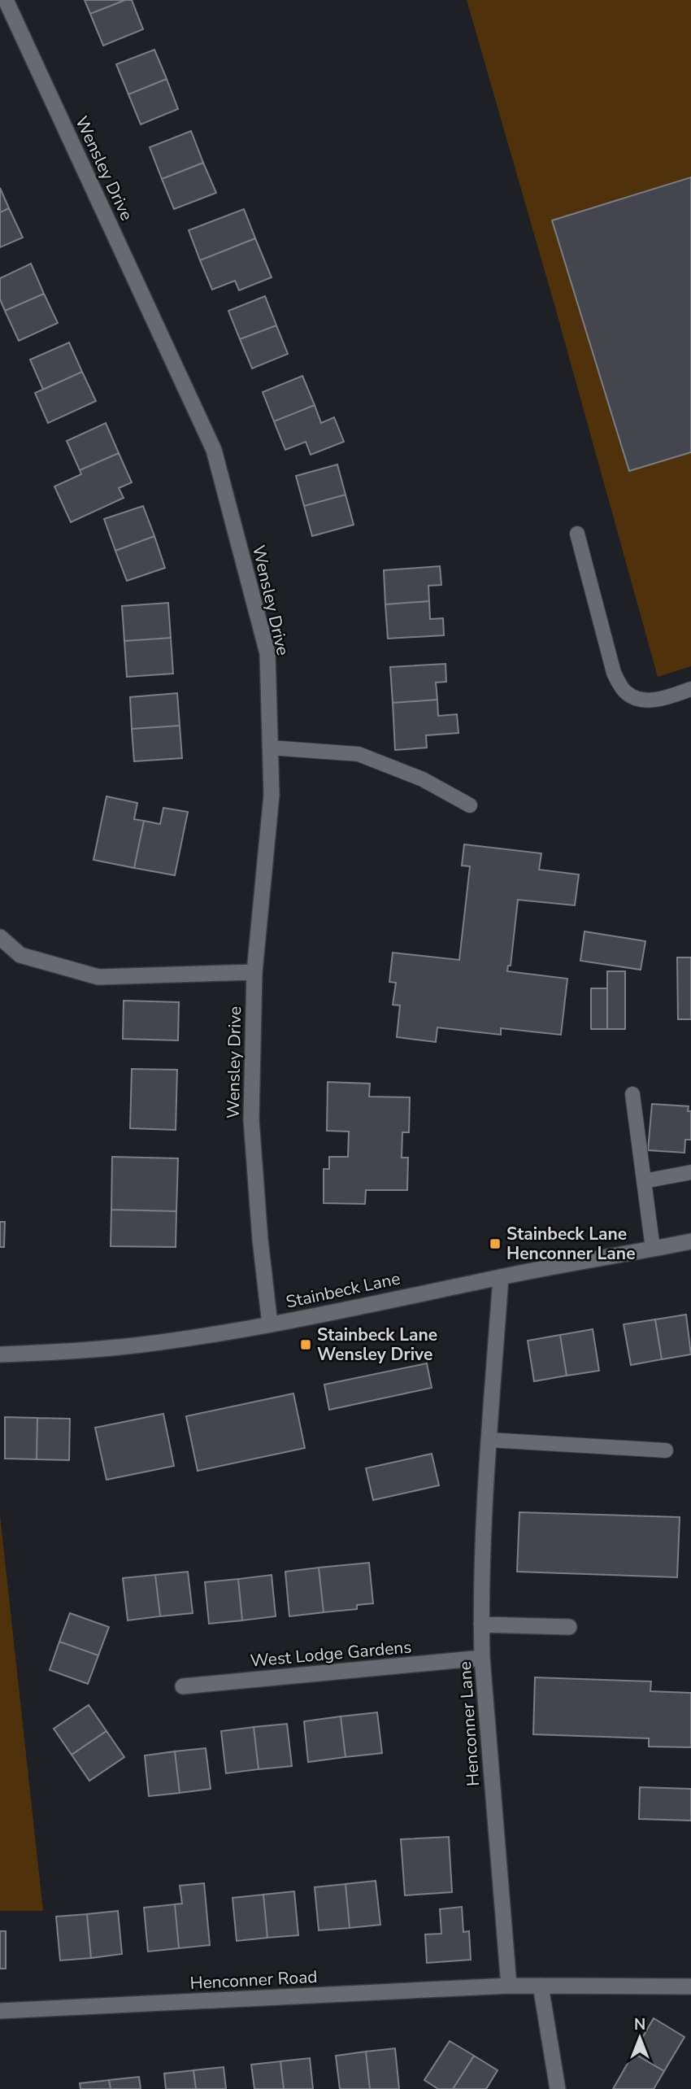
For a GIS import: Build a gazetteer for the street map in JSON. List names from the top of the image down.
{
  "streets": {
    "street": [
      "Wensley Drive",
      "Stainbeck Lane",
      "West Lodge Gardens",
      "Henconner Lane",
      "Henconner Road"
    ]
  },
  "crossings": [
    ["Wensley Drive", "Stainbeck Lane"],
    ["Stainbeck Lane", "Henconner Lane"],
    ["West Lodge Gardens", "Henconner Lane"],
    ["Henconner Lane", "Henconner Road"]
  ],
  "places": {
    "transit": ["Stainbeck Lane Henconner Lane", "Stainbeck Lane Wensley Drive"]
  },
  "north": "top"
}
